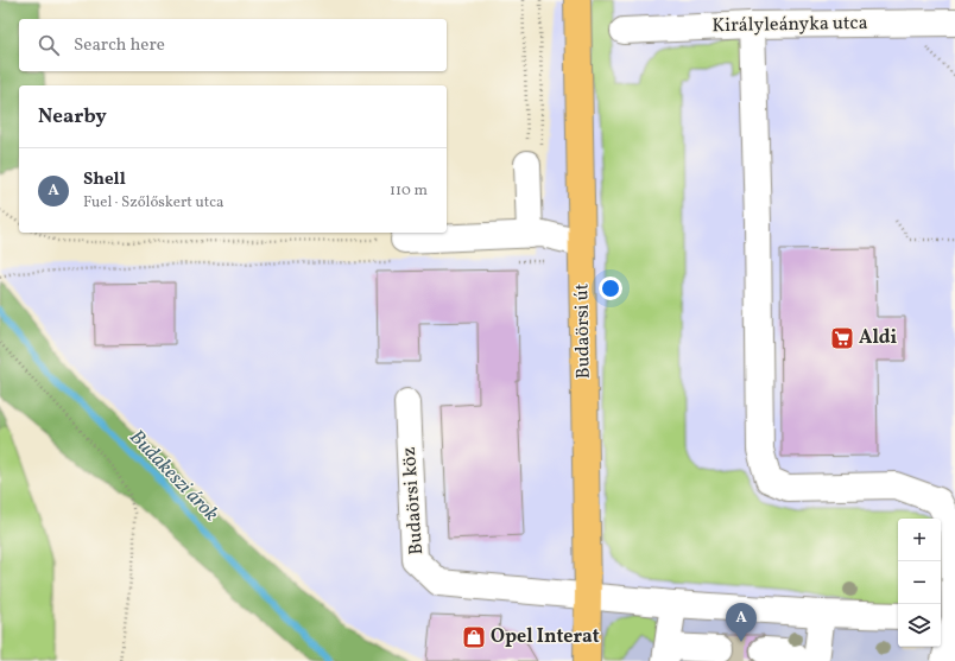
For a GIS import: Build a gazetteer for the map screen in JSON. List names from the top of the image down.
{
  "streets": {
    "main road": ["Budaörsi út"],
    "street": ["Királyleányka utca", "Budaörsi köz"]
  },
  "crossings": [
    ["Budaörsi út", "Budaörsi köz"]
  ],
  "water": ["Budakeszi árok"],
  "places": {
    "supermarket": ["Aldi"],
    "shop": ["Opel Interat"]
  },
  "page": {
    "search": "Search here",
    "heading": "Nearby",
    "list": [
      {
        "mark": "A",
        "name": "Shell",
        "note": "Fuel · Szőlőskert utca",
        "value": "110 m"
      }
    ],
    "map_buttons": ["+", "−"],
    "pins": "A"
  }
}
